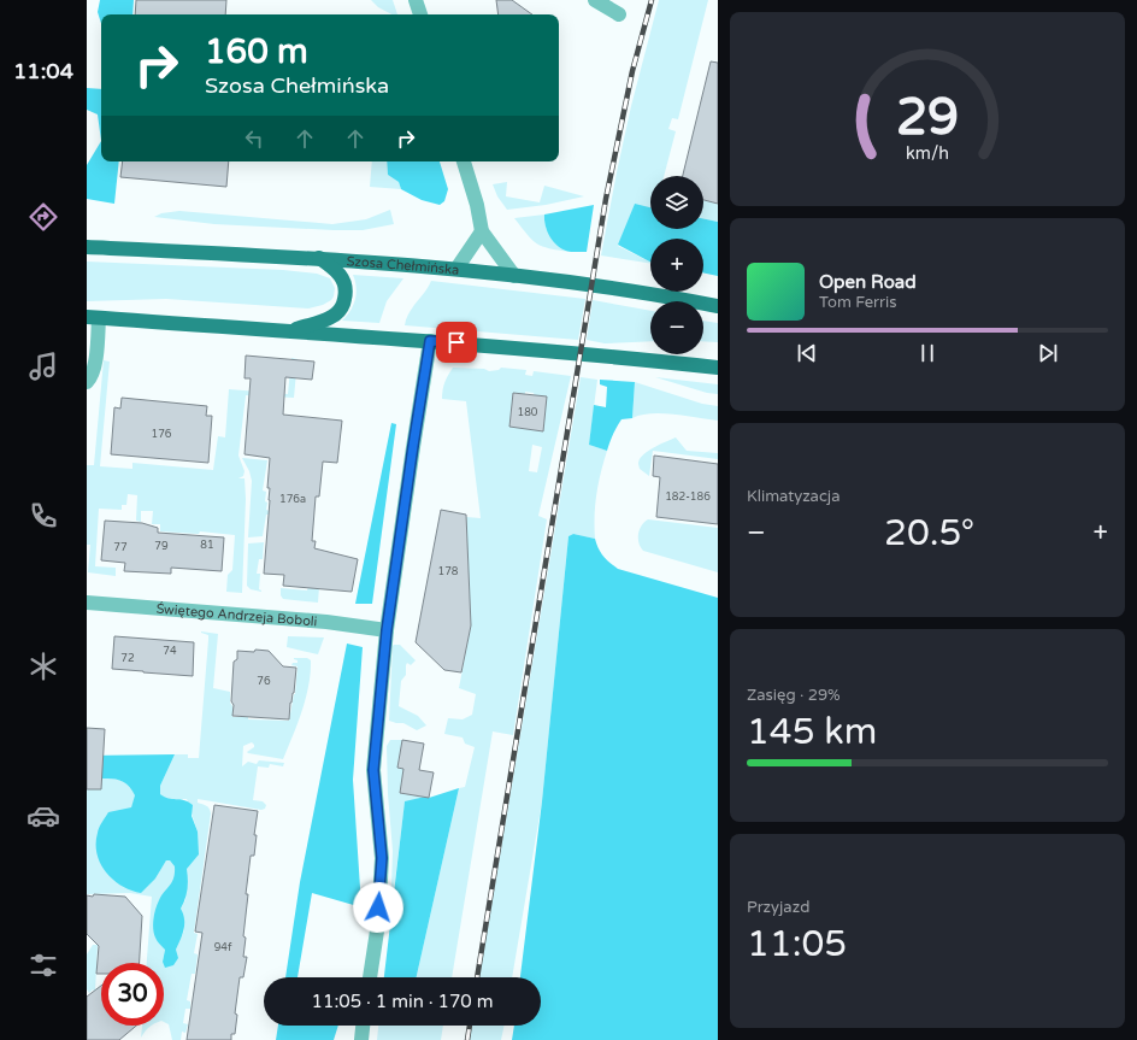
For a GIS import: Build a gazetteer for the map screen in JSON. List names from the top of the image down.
{
  "streets": {
    "main road": ["Szosa Chełmińska"],
    "street": ["Świętego Andrzeja Boboli"]
  },
  "house_numbers": [
    "180",
    "176",
    "182-186",
    "176a",
    "81",
    "79",
    "77",
    "178",
    "74",
    "72",
    "76",
    "94f"
  ],
  "page": {
    "tabs": "11:04",
    "turn": ["160 m", "Szosa Chełmińska"],
    "map_buttons": ["+", "−"],
    "song": ["Open Road", "Tom Ferris"],
    "tile": [
      "Klimatyzacja",
      ["Zasięg · 29%", "145 km"],
      ["Przyjazd", "11:05"]
    ],
    "heat": ["−", "20.5°", "+"],
    "limit": "30",
    "trip": "11:05 · 1 min · 170 m",
    "gauge": ["29", "km/h"]
  }
}
